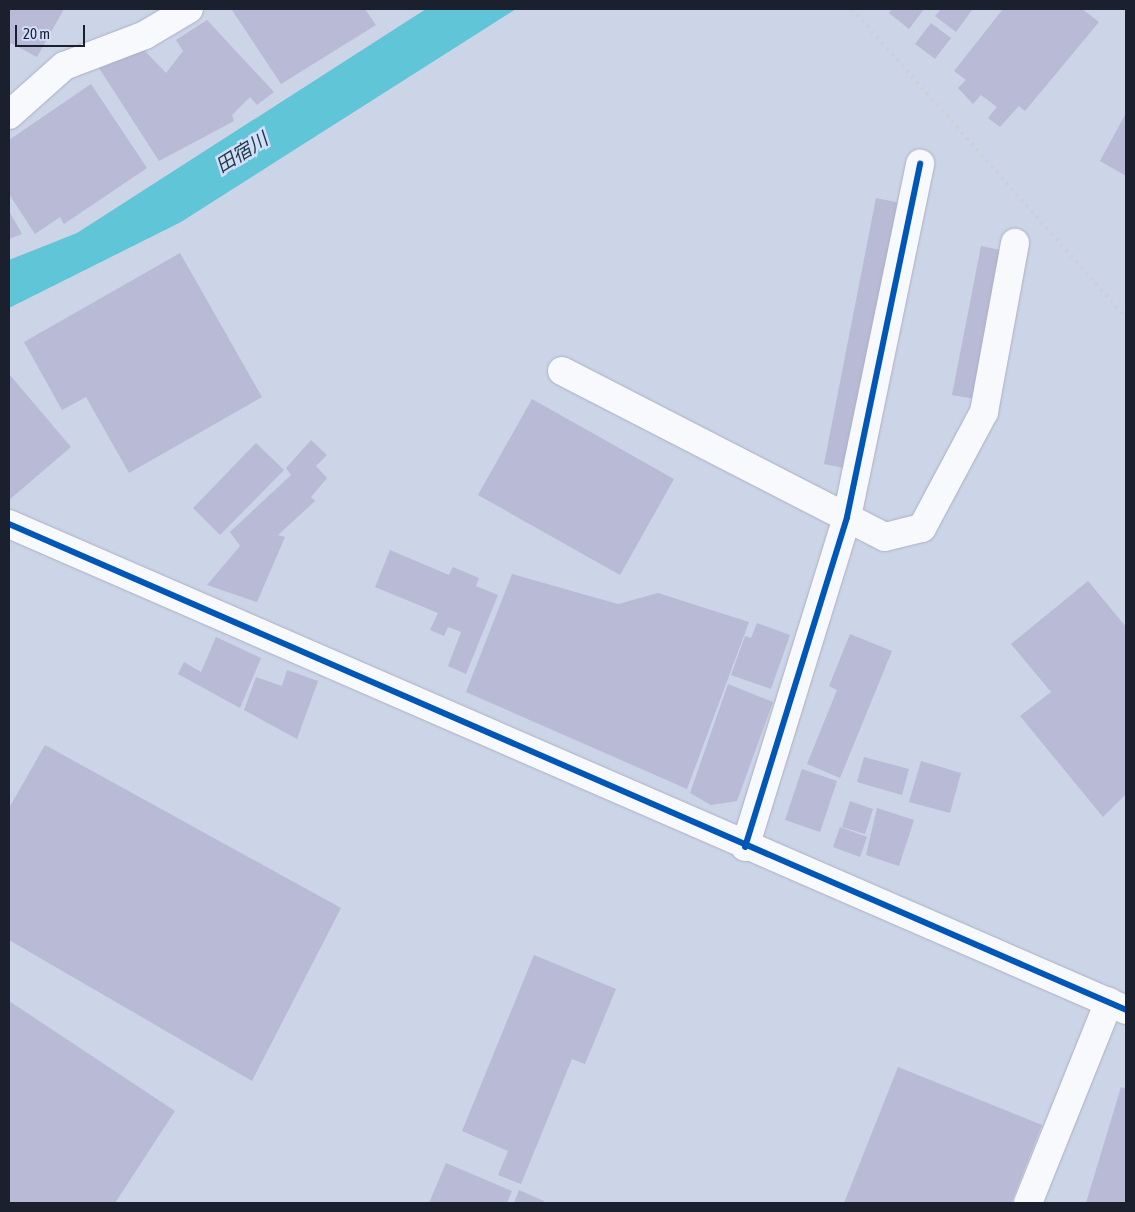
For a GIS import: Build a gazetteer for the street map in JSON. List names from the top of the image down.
{
  "water": ["田宿川"],
  "scale_bar": "20 m"
}
